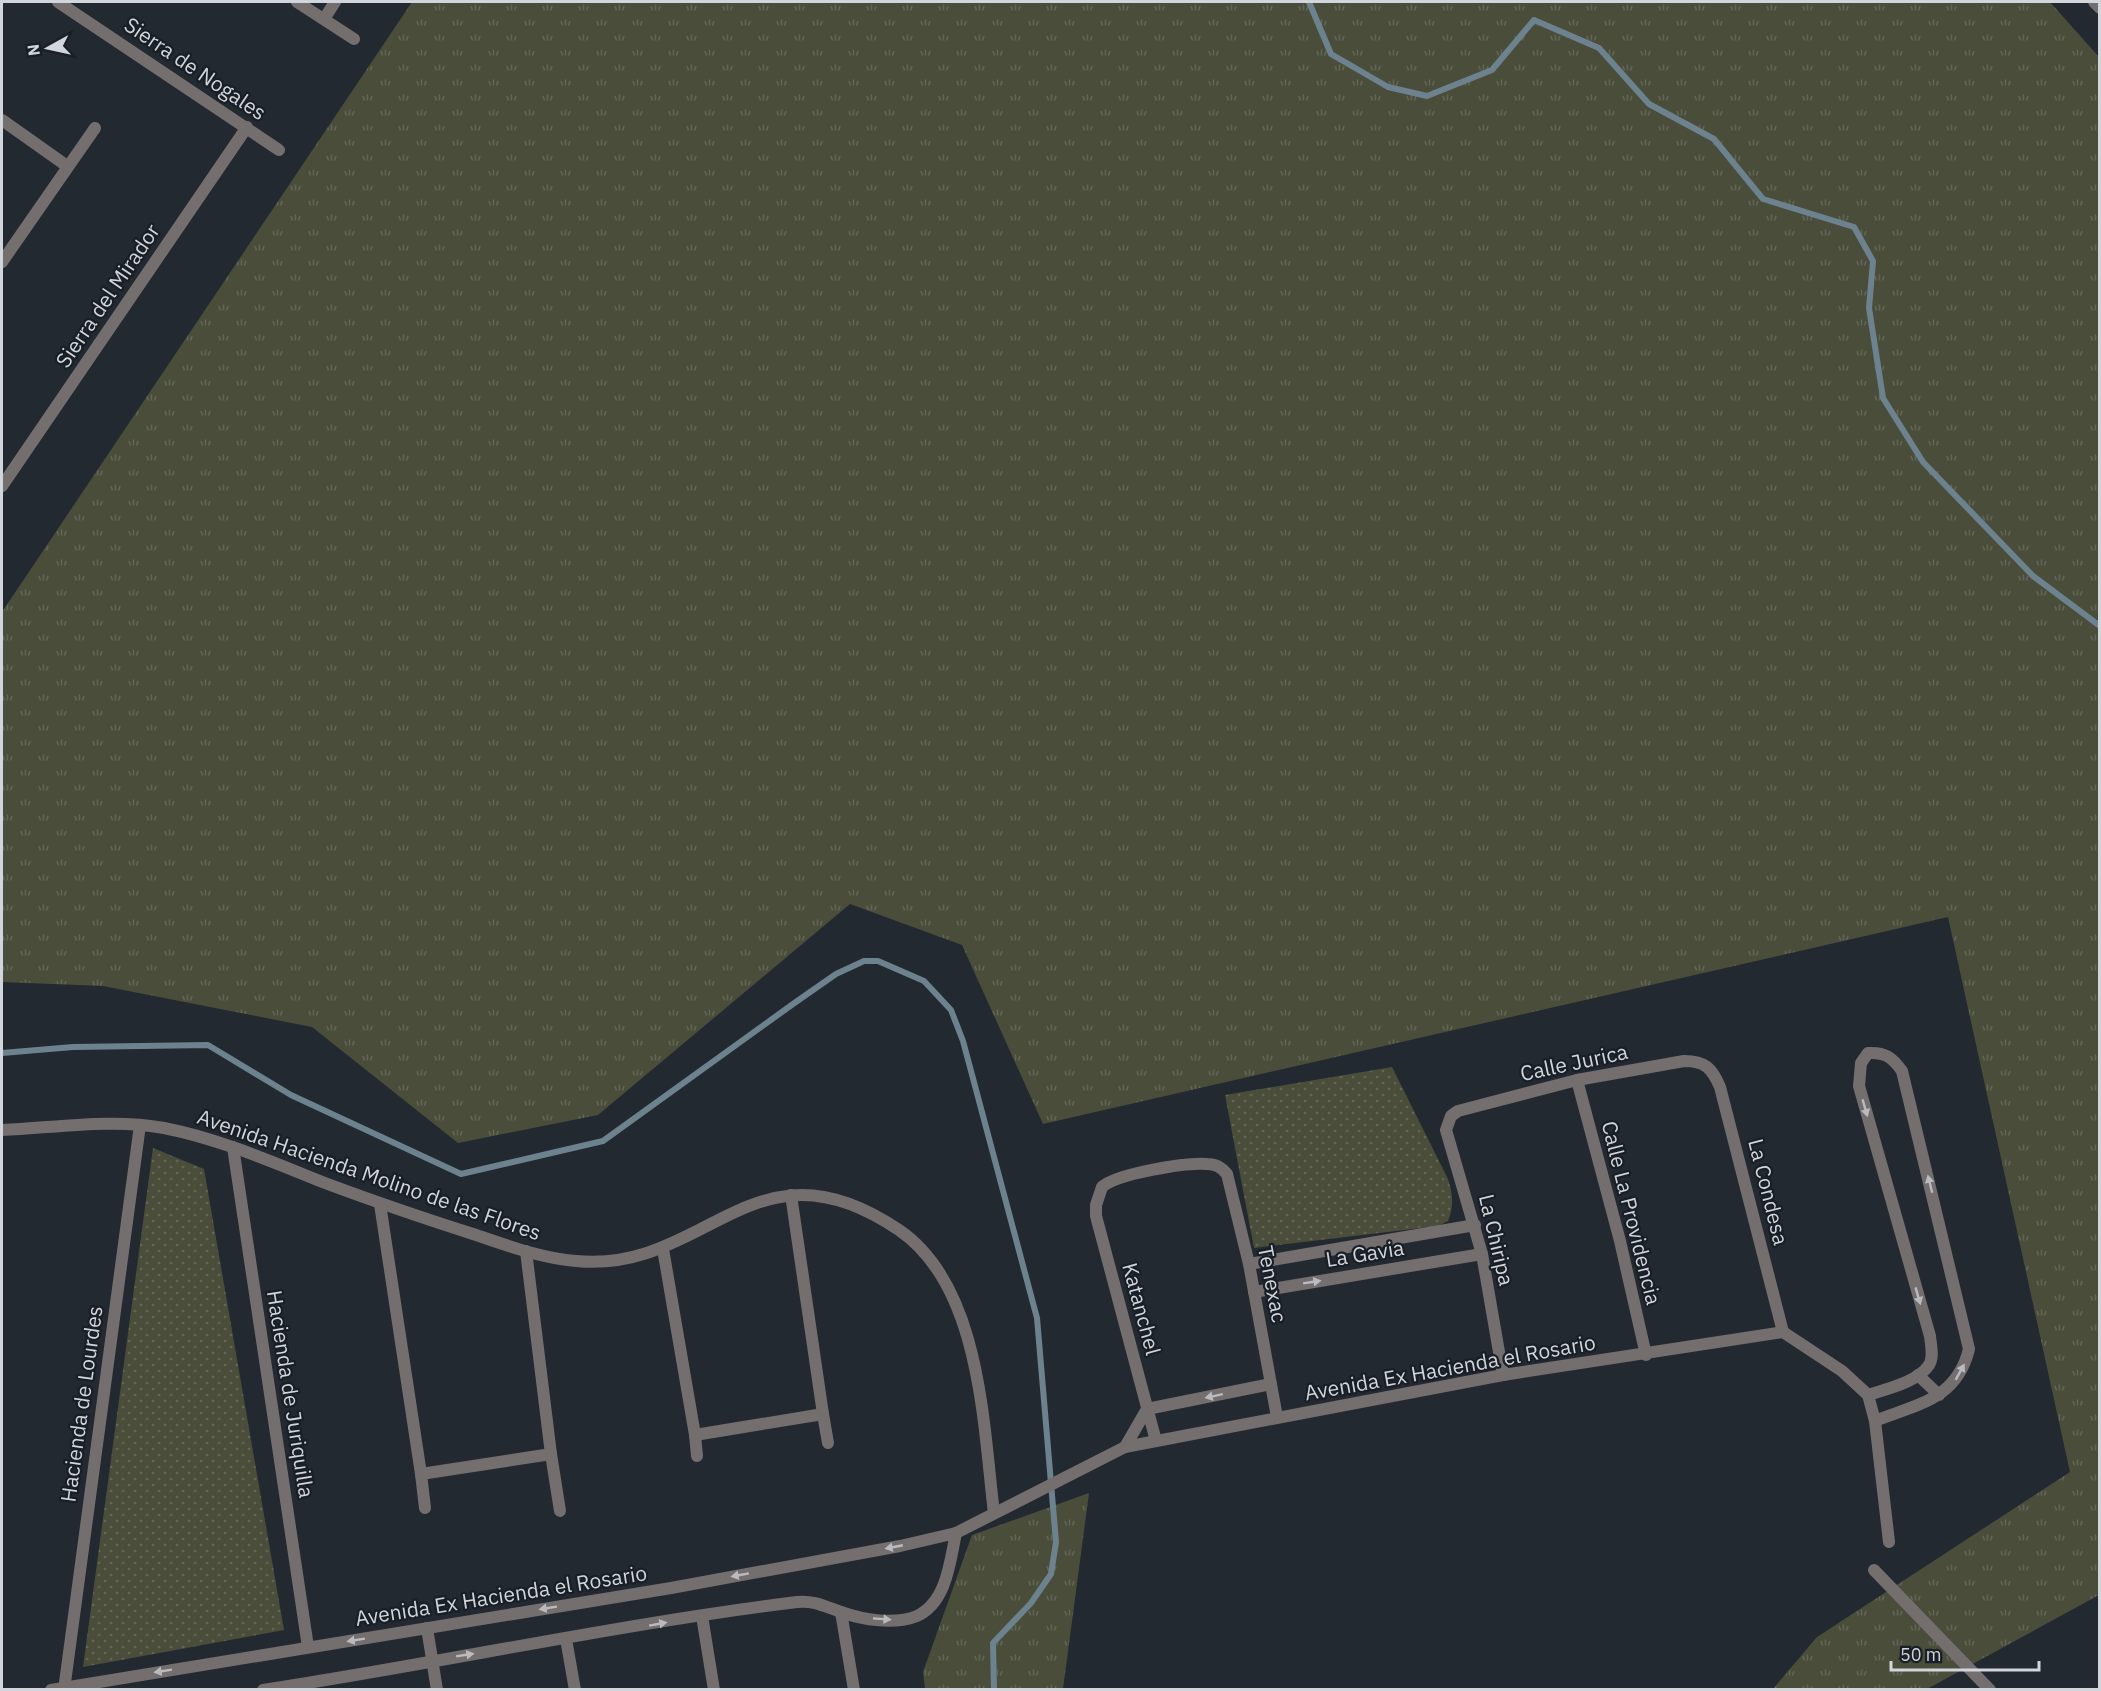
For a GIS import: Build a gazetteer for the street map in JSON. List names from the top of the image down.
{
  "streets": {
    "street": [
      "Sierra de Nogales",
      "Sierra del Mirador",
      "Calle Jurica",
      "Avenida Hacienda Molino de las Flores",
      "La Condesa",
      "Calle La Providencia",
      "La Chiripa",
      "La Gavia",
      "Tenexac",
      "Katanchel",
      "Avenida Ex Hacienda el Rosario",
      "Hacienda de Juriquilla",
      "Hacienda de Lourdes"
    ]
  },
  "crossings": [
    ["Sierra de Nogales", "Sierra del Mirador"],
    ["Calle Jurica", "La Condesa"],
    ["Calle Jurica", "Calle La Providencia"],
    ["Calle Jurica", "La Chiripa"],
    ["Avenida Hacienda Molino de las Flores", "Avenida Ex Hacienda el Rosario"],
    ["Avenida Hacienda Molino de las Flores", "Hacienda de Juriquilla"],
    ["Avenida Hacienda Molino de las Flores", "Hacienda de Lourdes"],
    ["La Condesa", "Avenida Ex Hacienda el Rosario"],
    ["Calle La Providencia", "Avenida Ex Hacienda el Rosario"],
    ["La Chiripa", "La Gavia"],
    ["La Chiripa", "Avenida Ex Hacienda el Rosario"],
    ["La Gavia", "Tenexac"],
    ["Tenexac", "Katanchel"],
    ["Tenexac", "Avenida Ex Hacienda el Rosario"],
    ["Katanchel", "Avenida Ex Hacienda el Rosario"],
    ["Avenida Ex Hacienda el Rosario", "Hacienda de Juriquilla"],
    ["Avenida Ex Hacienda el Rosario", "Hacienda de Lourdes"]
  ],
  "scale_bar": "50 m",
  "north": "left"
}
